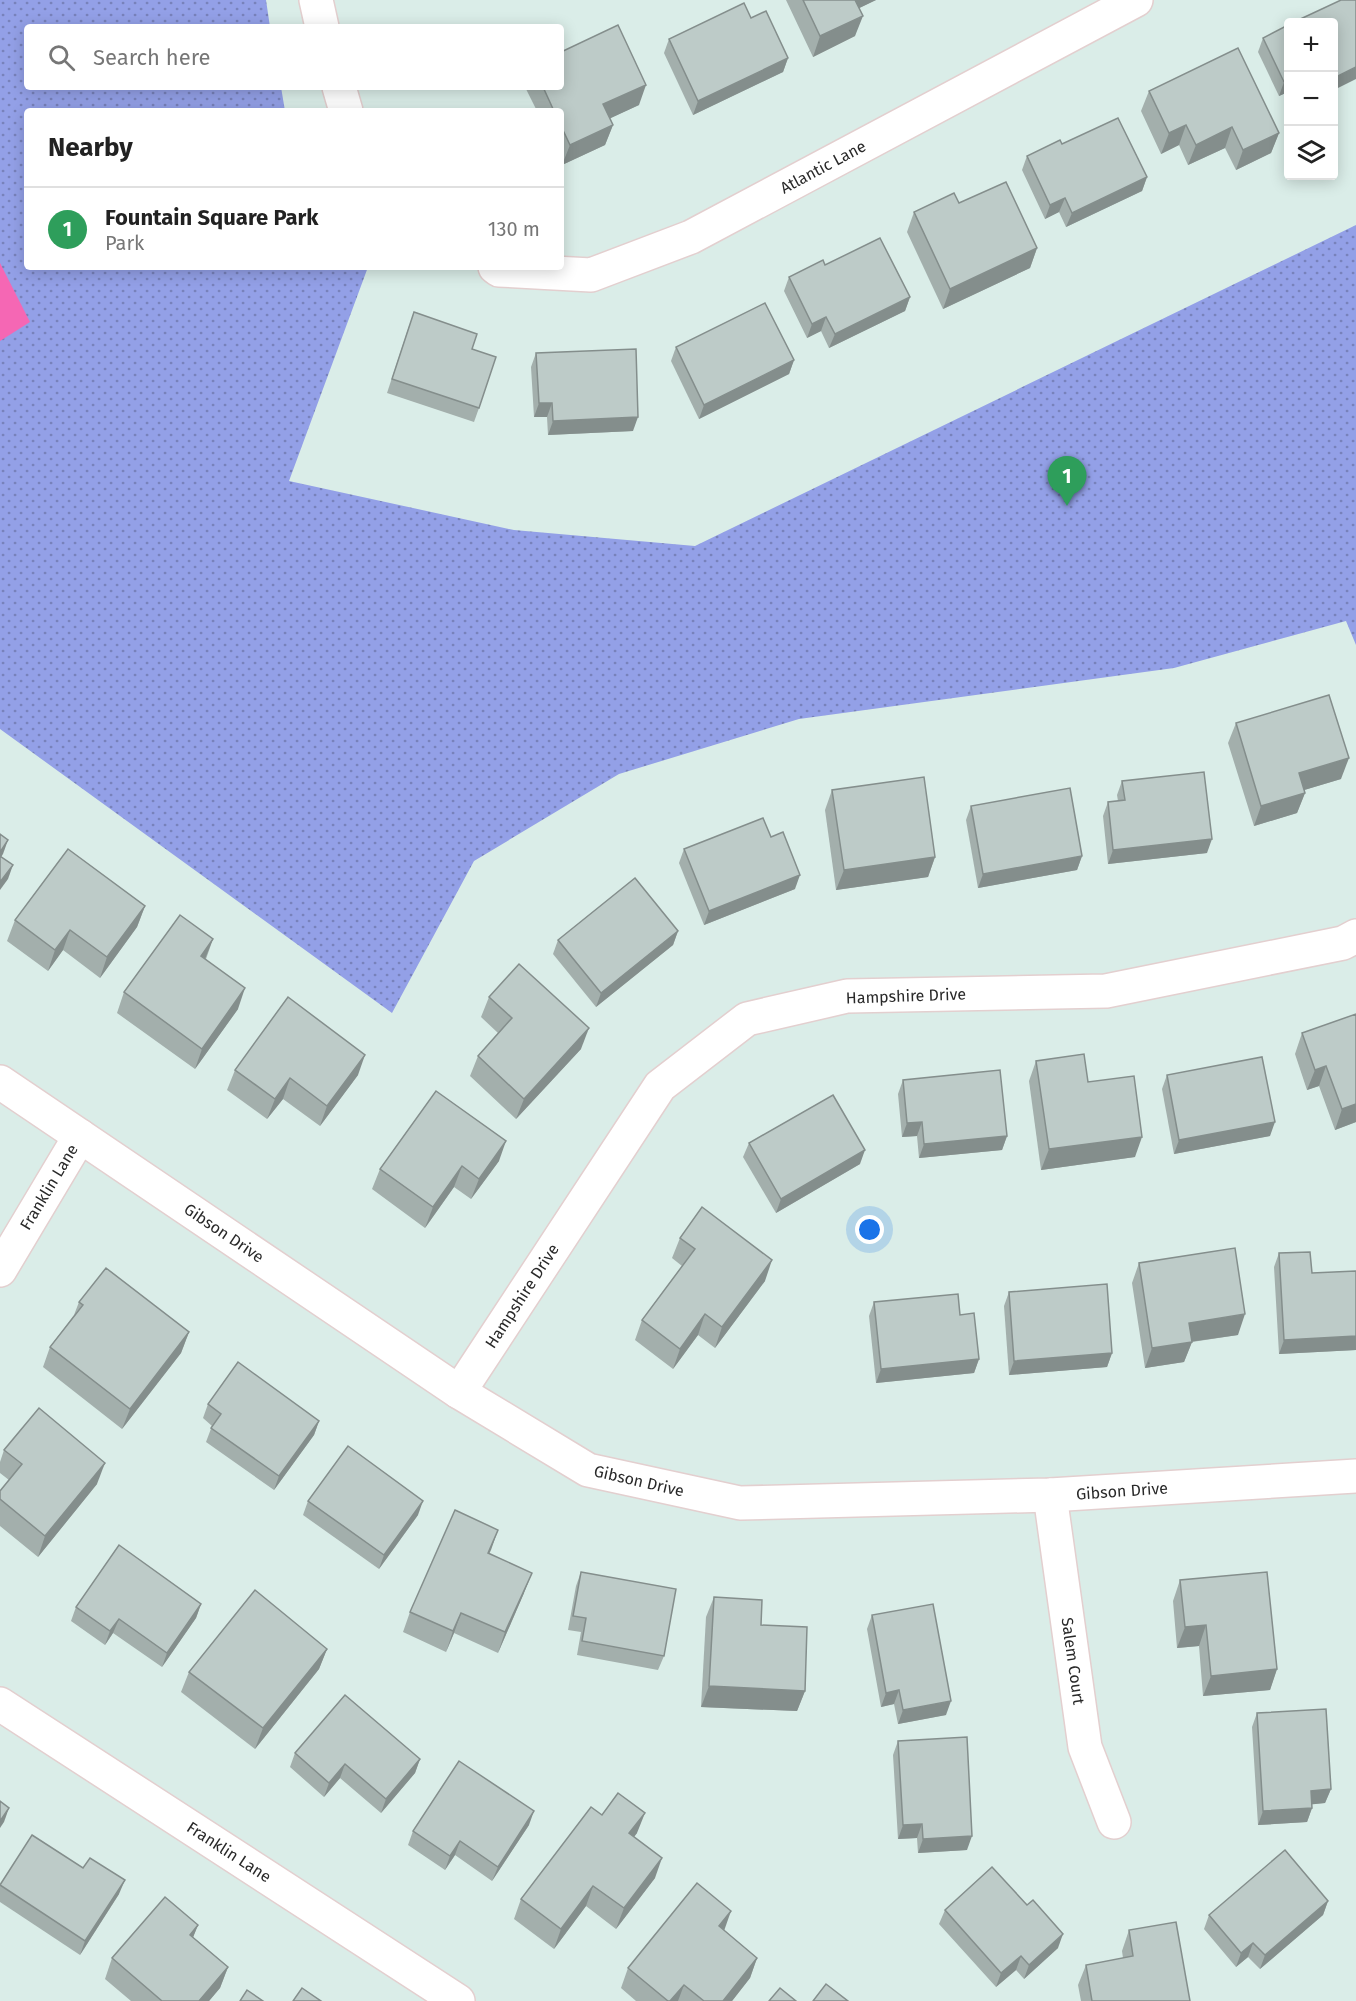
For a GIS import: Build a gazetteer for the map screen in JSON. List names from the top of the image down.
{
  "streets": {
    "street": [
      "Atlantic Lane",
      "Hampshire Drive",
      "Franklin Lane",
      "Gibson Drive",
      "Salem Court"
    ]
  },
  "crossings": [
    ["Hampshire Drive", "Gibson Drive"],
    ["Franklin Lane", "Gibson Drive"],
    ["Gibson Drive", "Salem Court"]
  ],
  "page": {
    "map_buttons": ["+", "−"],
    "search": "Search here",
    "heading": "Nearby",
    "list": [
      {
        "mark": "1",
        "name": "Fountain Square Park",
        "note": "Park",
        "value": "130 m"
      }
    ],
    "pins": "1"
  }
}
